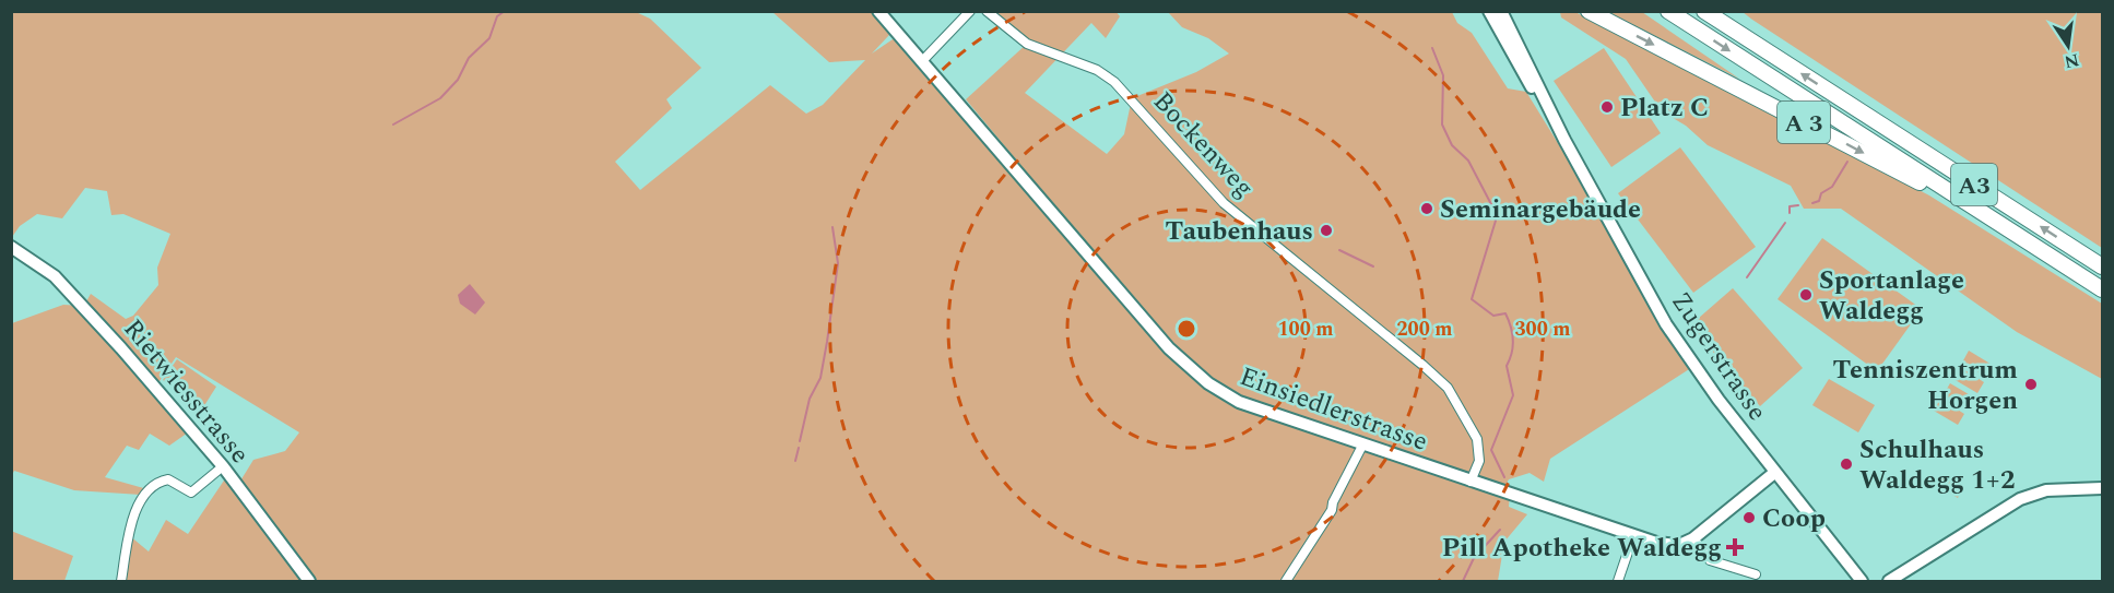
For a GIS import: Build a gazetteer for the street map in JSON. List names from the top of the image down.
{
  "streets": {
    "highway": ["A 3", "A3"],
    "street": [
      "Bockenweg",
      "Zugerstrasse",
      "Rietwiesstrasse",
      "Einsiedlerstrasse"
    ]
  },
  "crossings": [
    ["A 3", "A3"],
    ["Bockenweg", "Einsiedlerstrasse"]
  ],
  "places": {
    "other": [
      "Platz C",
      "Seminargebäude",
      "Taubenhaus",
      "Sportanlage Waldegg",
      "Tenniszentrum Horgen",
      "Schulhaus Waldegg 1+2",
      "Coop"
    ],
    "health": ["Pill Apotheke Waldegg"]
  },
  "north": "bottom",
  "rings": ["100 m", "200 m", "300 m"]
}
